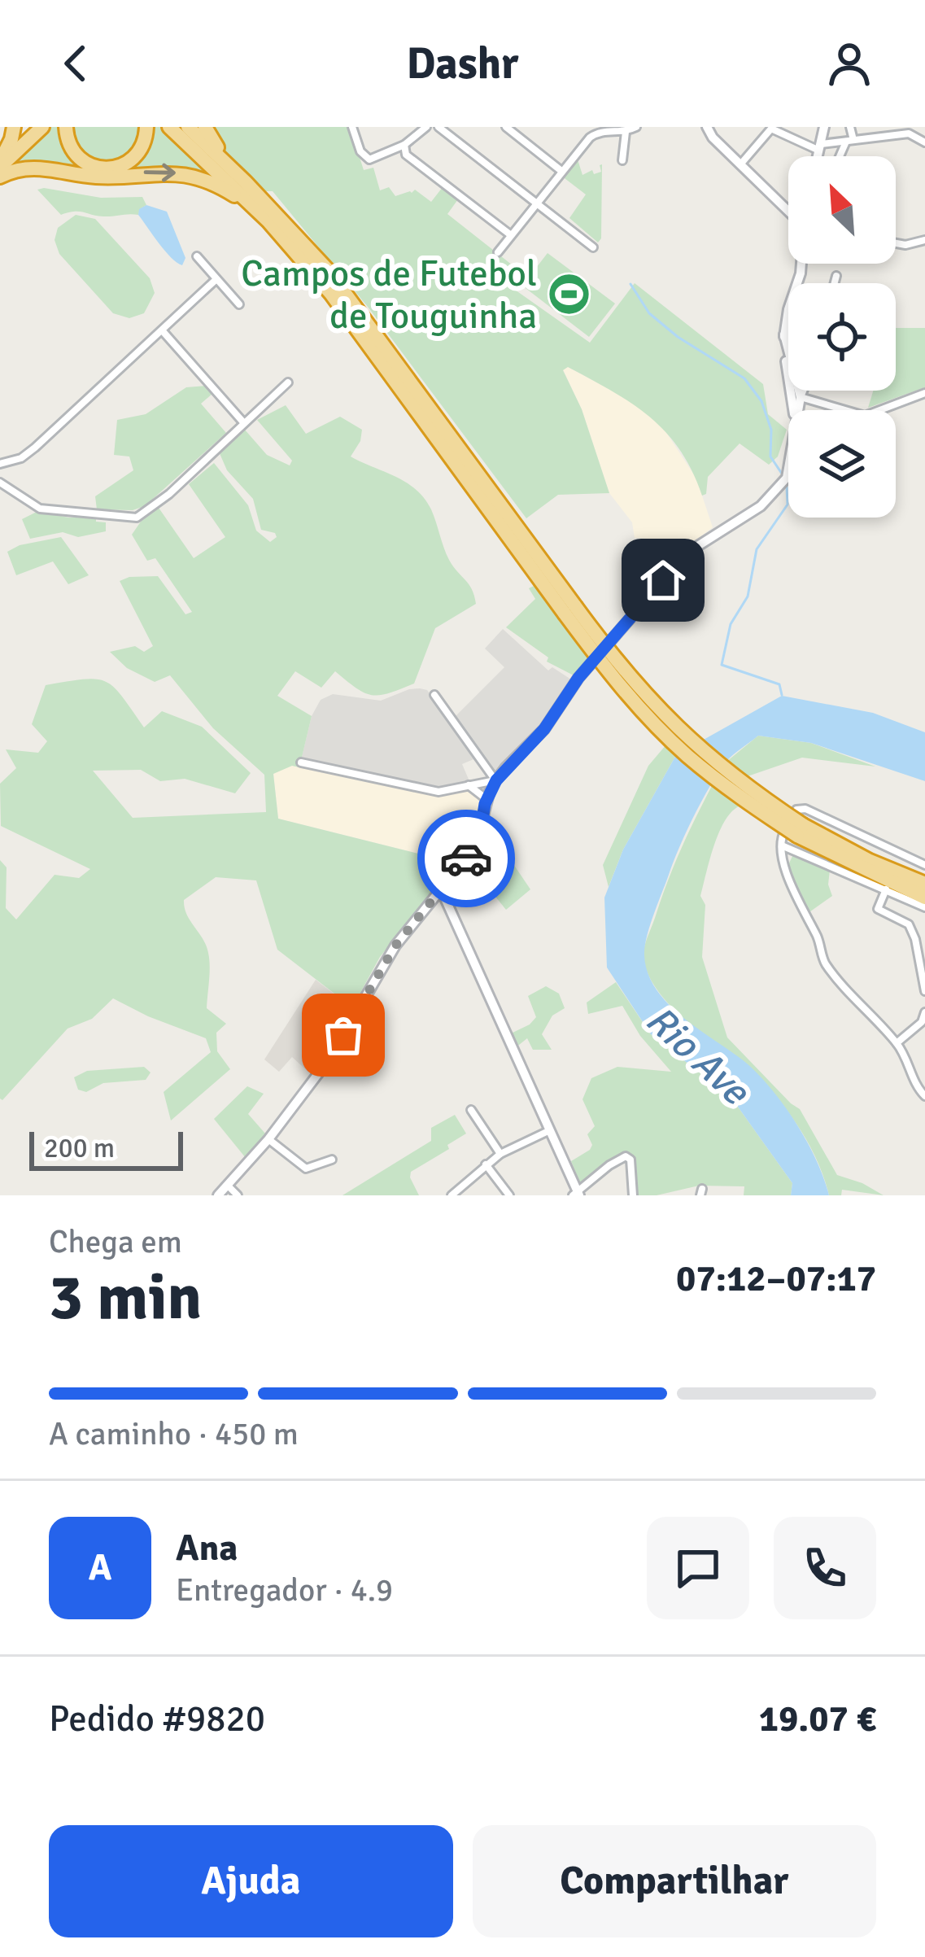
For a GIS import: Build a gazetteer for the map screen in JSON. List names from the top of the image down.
{
  "water": ["Rio Ave"],
  "places": {
    "sports": ["Campos de Futebol de Touguinha"]
  },
  "scale_bar": "200 m",
  "north": "top left",
  "page": {
    "header": "Dashr",
    "scale": "200 m",
    "heading": ["3 min", "Chega em", "07:12–07:17"],
    "panel": [
      "Ana",
      "Entregador · 4.9",
      "Pedido #9820",
      "19.07 €"
    ],
    "bar": "A caminho · 450 m",
    "round": "A",
    "buttons": ["Ajuda", "Compartilhar"]
  }
}
